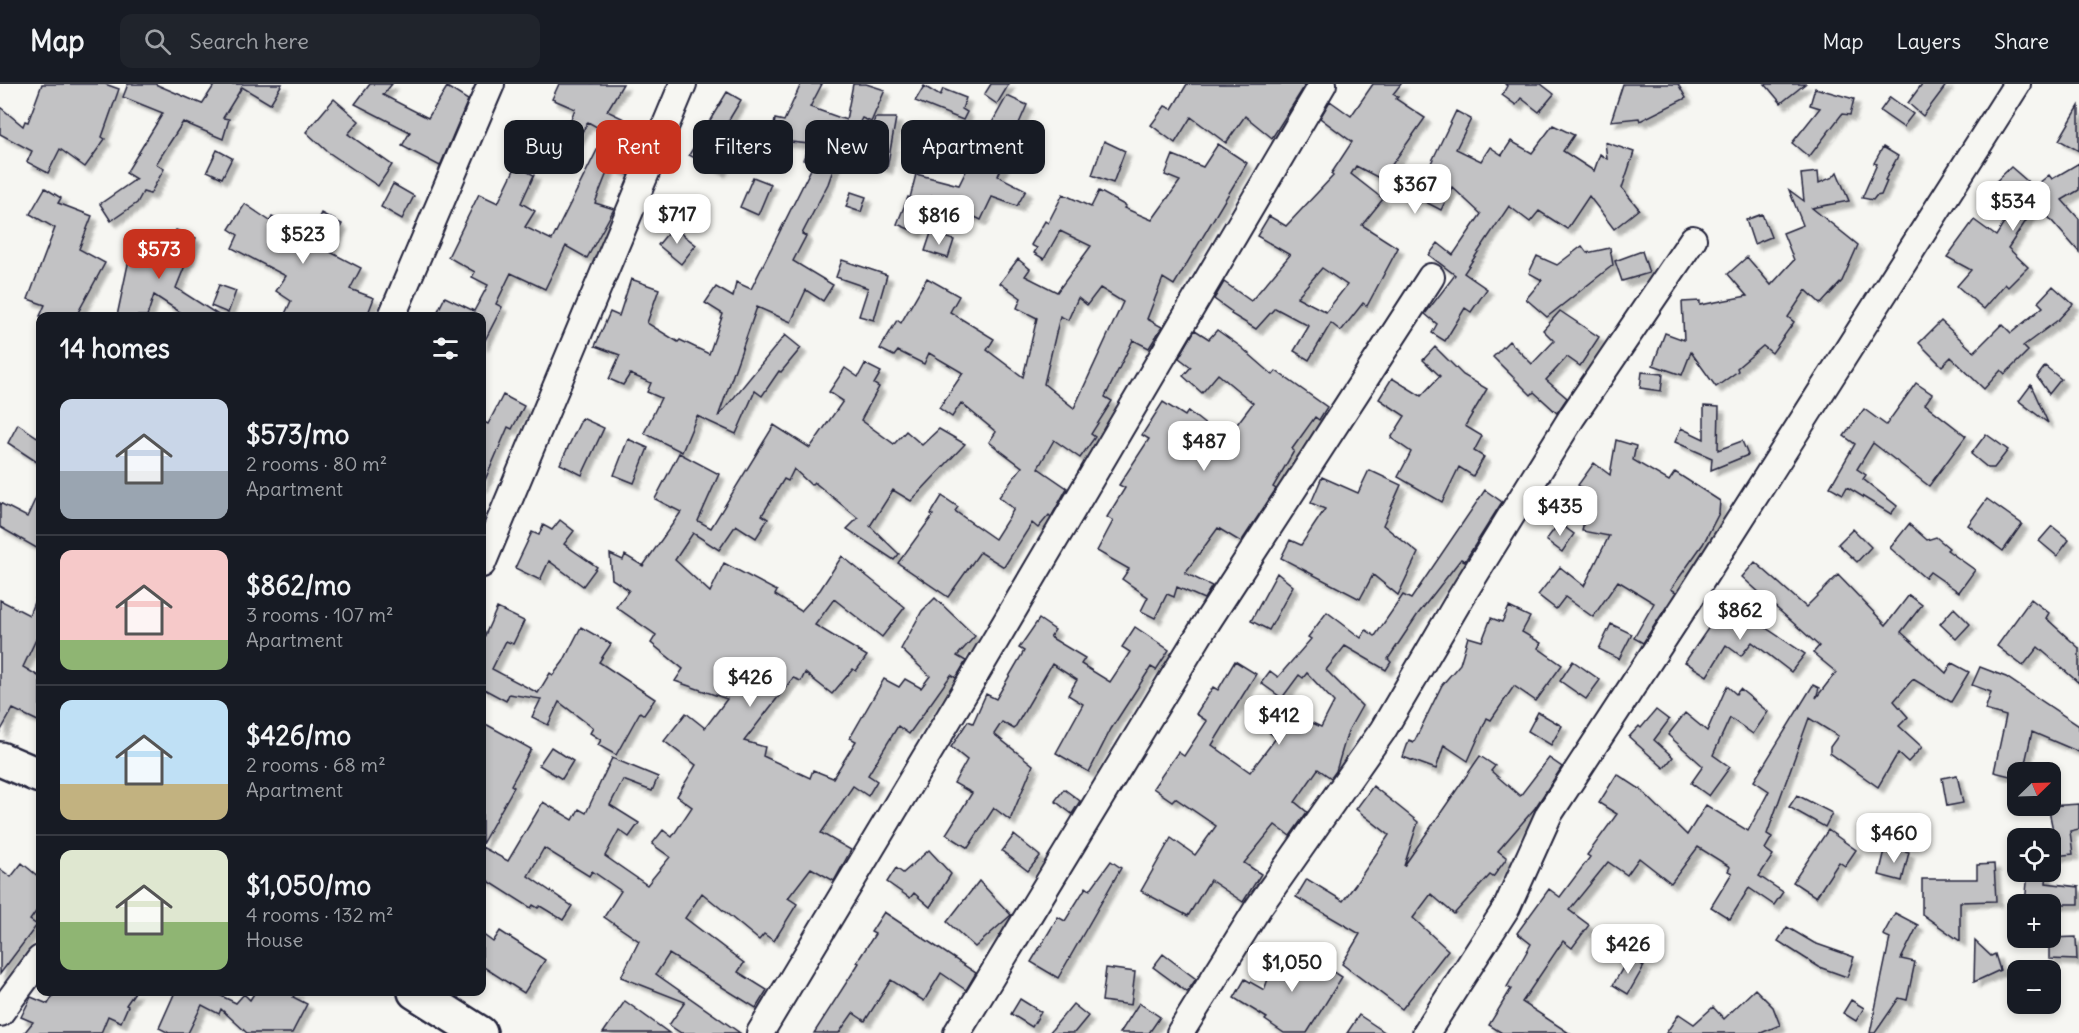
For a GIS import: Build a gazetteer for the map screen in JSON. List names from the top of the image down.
{
  "north": "top right",
  "page": {
    "header": "Map",
    "search": "Search here",
    "nav": ["Map", "Layers", "Share"],
    "chip": [
      "Buy",
      "Rent",
      "Filters",
      "New",
      "Apartment"
    ],
    "price": [
      "$367",
      "$534",
      "$717",
      "$816",
      "$523",
      "$573",
      "$487",
      "$435",
      "$862",
      "$426",
      "$412",
      "$460",
      "$426",
      "$1,050"
    ],
    "heading": "14 homes",
    "list": [
      {
        "name": "$573/mo",
        "note": "2 rooms · 80 m² · Apartment"
      },
      {
        "name": "$862/mo",
        "note": "3 rooms · 107 m² · Apartment"
      },
      {
        "name": "$426/mo",
        "note": "2 rooms · 68 m² · Apartment"
      },
      {
        "name": "$1,050/mo",
        "note": "4 rooms · 132 m² · House"
      }
    ],
    "map_buttons": ["+", "−"]
  }
}
